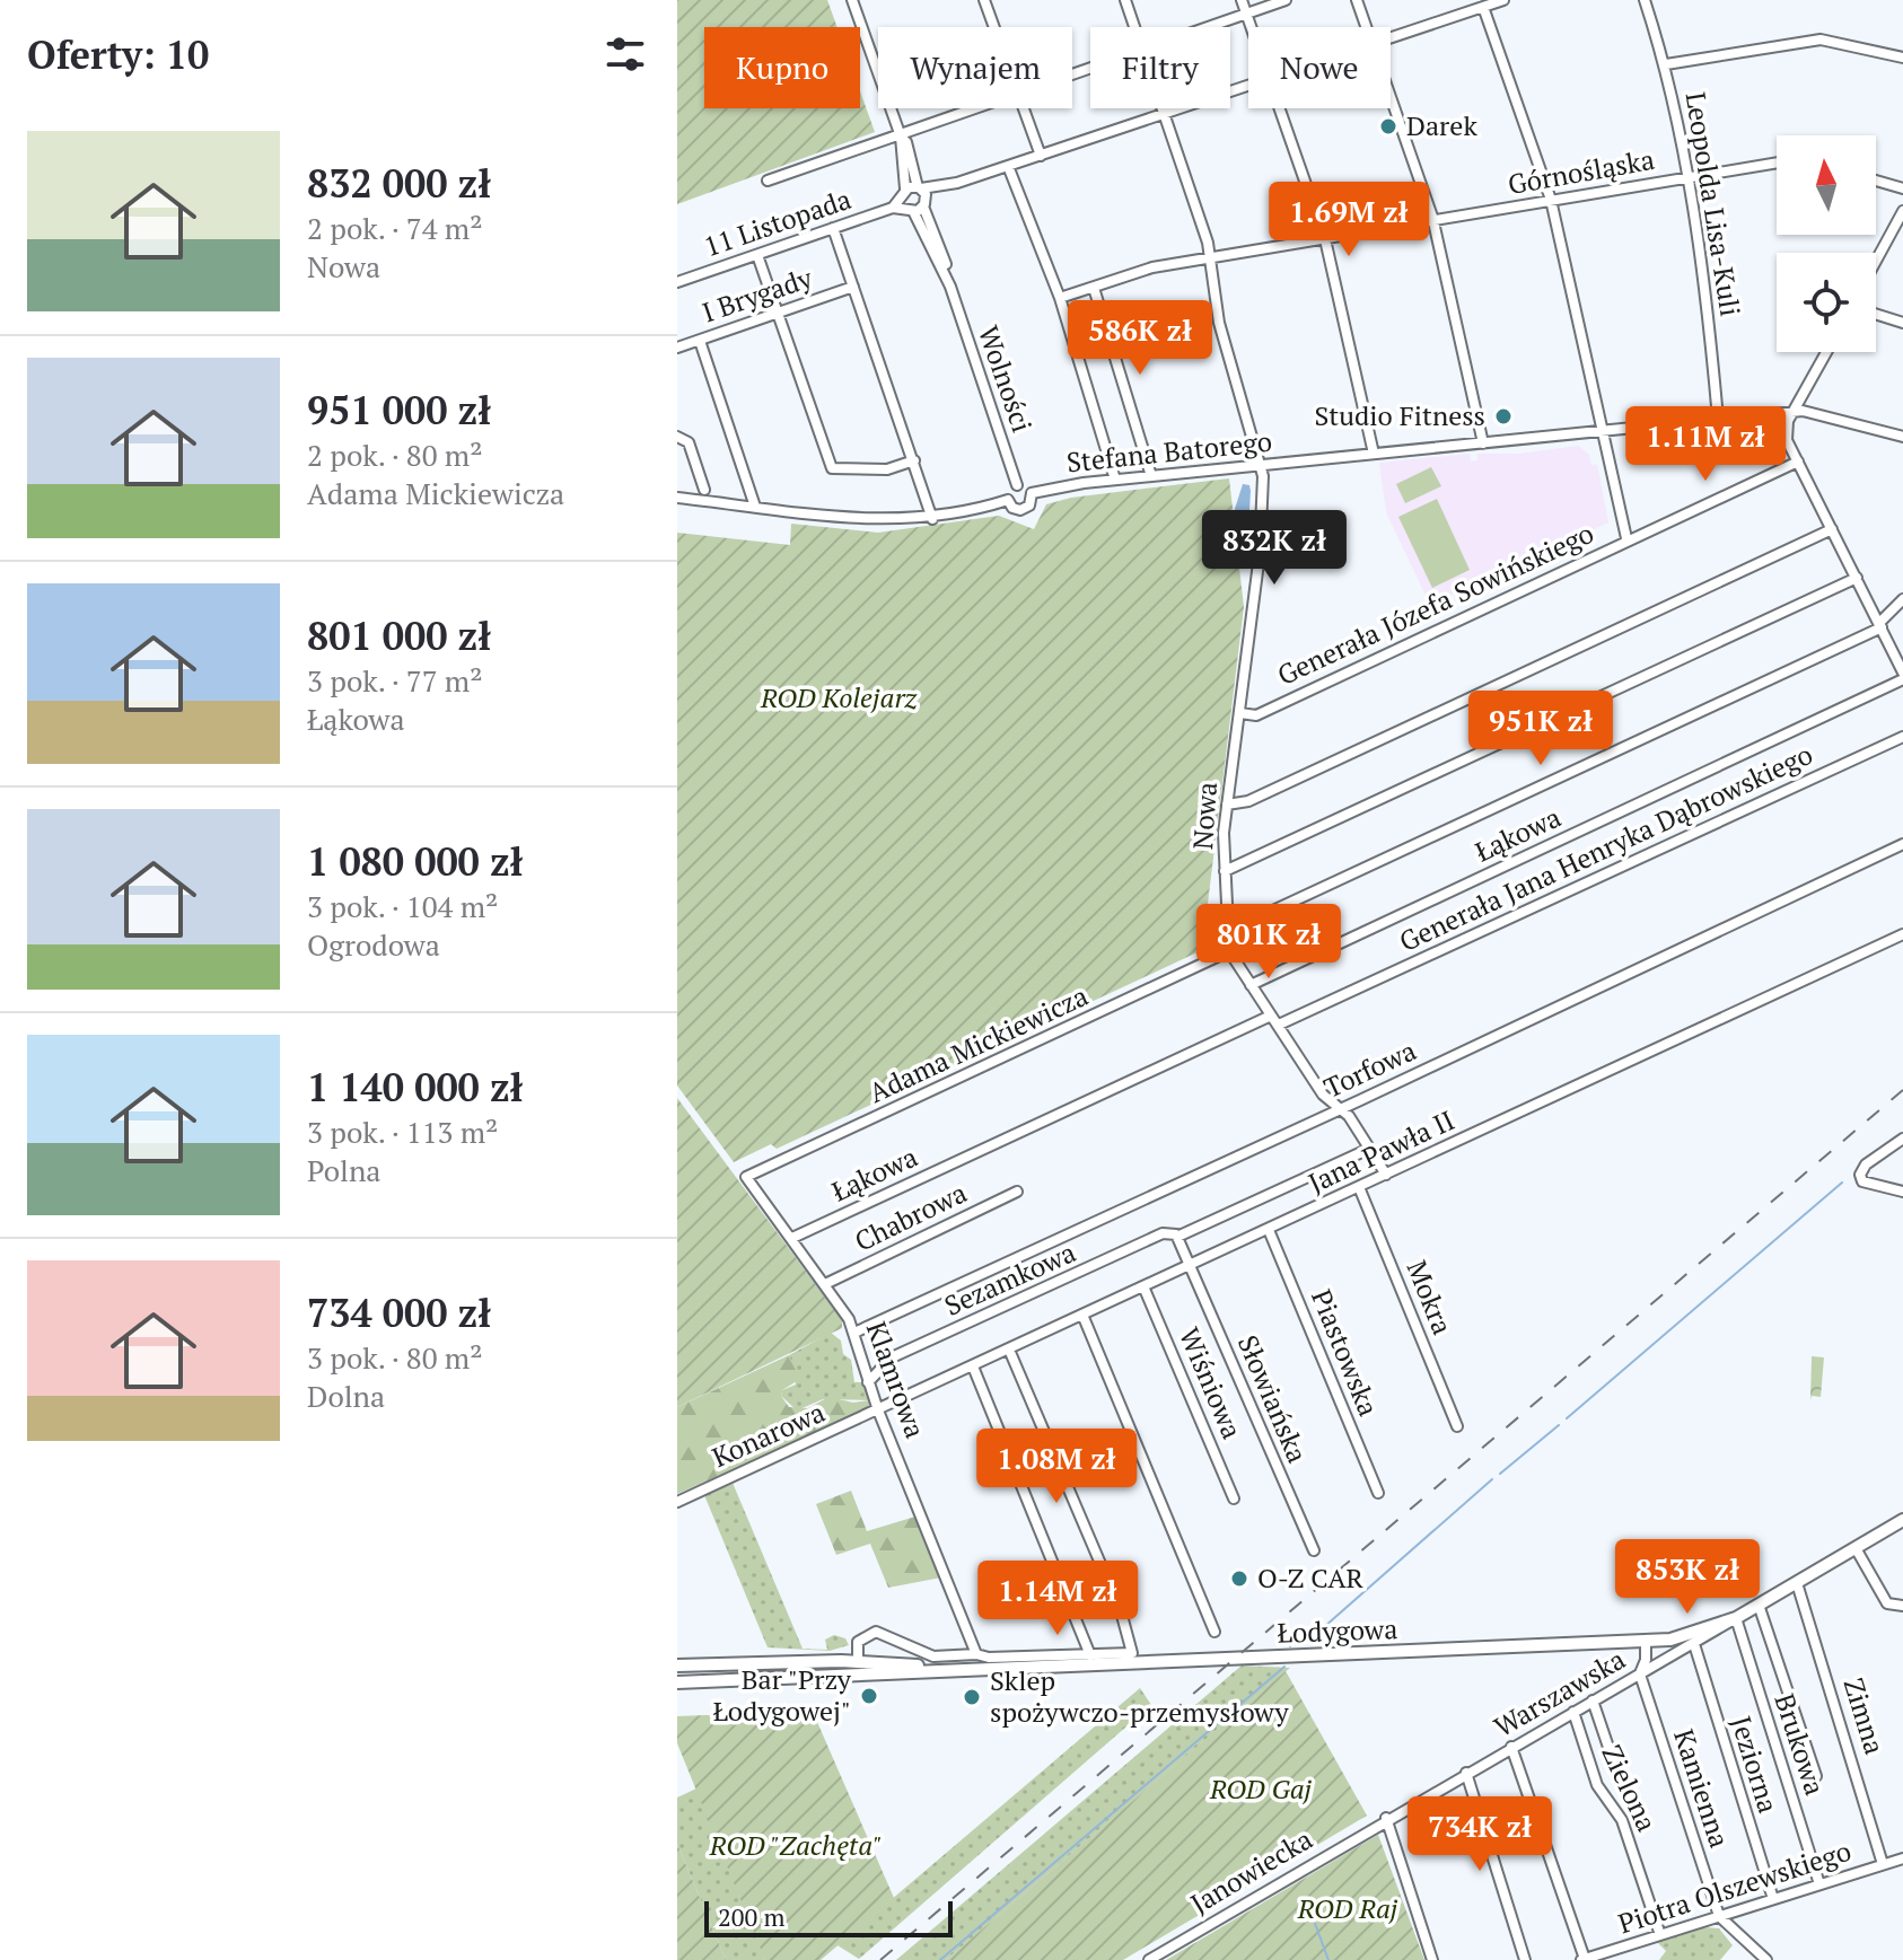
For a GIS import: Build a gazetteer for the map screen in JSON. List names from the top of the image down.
{
  "streets": {
    "main road": ["Łodygowa", "Warszawska"],
    "street": [
      "Górnośląska",
      "Leopolda Lisa-Kuli",
      "11 Listopada",
      "I Brygady",
      "Wolności",
      "Stefana Batorego",
      "Generała Józefa Sowińskiego",
      "Nowa",
      "Łąkowa",
      "Generała Jana Henryka Dąbrowskiego",
      "Adama Mickiewicza",
      "Torfowa",
      "Jana Pawła II",
      "Chabrowa",
      "Sezamkowa",
      "Mokra",
      "Piastowska",
      "Klamrowa",
      "Wiśniowa",
      "Słowiańska",
      "Konarowa",
      "Zimna",
      "Brukowa",
      "Jeziorna",
      "Zielona",
      "Kamienna",
      "Janowiecka",
      "Piotra Olszewskiego"
    ]
  },
  "crossings": [
    ["Górnośląska", "Leopolda Lisa-Kuli"],
    ["Górnośląska", "Nowa"],
    ["Leopolda Lisa-Kuli", "Stefana Batorego"],
    ["11 Listopada", "Wolności"],
    ["Wolności", "Stefana Batorego"],
    ["Stefana Batorego", "Nowa"],
    ["Generała Józefa Sowińskiego", "Nowa"],
    ["Nowa", "Łąkowa"],
    ["Nowa", "Generała Jana Henryka Dąbrowskiego"],
    ["Nowa", "Adama Mickiewicza"],
    ["Nowa", "Torfowa"],
    ["Nowa", "Jana Pawła II"],
    ["Nowa", "Sezamkowa"],
    ["Łąkowa", "Klamrowa"],
    ["Adama Mickiewicza", "Klamrowa"],
    ["Torfowa", "Klamrowa"],
    ["Jana Pawła II", "Mokra"],
    ["Jana Pawła II", "Piastowska"],
    ["Jana Pawła II", "Klamrowa"],
    ["Jana Pawła II", "Wiśniowa"],
    ["Jana Pawła II", "Słowiańska"],
    ["Jana Pawła II", "Konarowa"],
    ["Chabrowa", "Klamrowa"],
    ["Sezamkowa", "Klamrowa"],
    ["Klamrowa", "Konarowa"],
    ["Łodygowa", "Warszawska"],
    ["Łodygowa", "Brukowa"],
    ["Warszawska", "Zimna"],
    ["Warszawska", "Brukowa"],
    ["Warszawska", "Jeziorna"],
    ["Warszawska", "Zielona"],
    ["Warszawska", "Kamienna"],
    ["Warszawska", "Janowiecka"],
    ["Zimna", "Piotra Olszewskiego"],
    ["Brukowa", "Piotra Olszewskiego"],
    ["Jeziorna", "Piotra Olszewskiego"],
    ["Zielona", "Piotra Olszewskiego"],
    ["Kamienna", "Piotra Olszewskiego"]
  ],
  "parks": [
    "ROD Kolejarz",
    "ROD Gaj",
    "ROD \"Zachęta\"",
    "ROD Raj"
  ],
  "places": [
    "Darek",
    "Studio Fitness",
    "O-Z CAR",
    "Bar \"Przy Łodygowej\"",
    "Sklep spożywczo-przemysłowy"
  ],
  "scale_bar": "200 m",
  "north": "top",
  "page": {
    "heading": "Oferty: 10",
    "chip": [
      "Kupno",
      "Wynajem",
      "Filtry",
      "Nowe"
    ],
    "list": [
      {
        "name": "832 000 zł",
        "note": "2 pok. · 74 m² · Nowa"
      },
      {
        "name": "951 000 zł",
        "note": "2 pok. · 80 m² · Adama Mickiewicza"
      },
      {
        "name": "801 000 zł",
        "note": "3 pok. · 77 m² · Łąkowa"
      },
      {
        "name": "1 080 000 zł",
        "note": "3 pok. · 104 m² · Ogrodowa"
      },
      {
        "name": "1 140 000 zł",
        "note": "3 pok. · 113 m² · Polna"
      },
      {
        "name": "734 000 zł",
        "note": "3 pok. · 80 m² · Dolna"
      }
    ],
    "price": [
      "1.69M zł",
      "586K zł",
      "1.11M zł",
      "832K zł",
      "951K zł",
      "801K zł",
      "1.08M zł",
      "853K zł",
      "1.14M zł",
      "734K zł"
    ],
    "scale": "200 m"
  }
}
